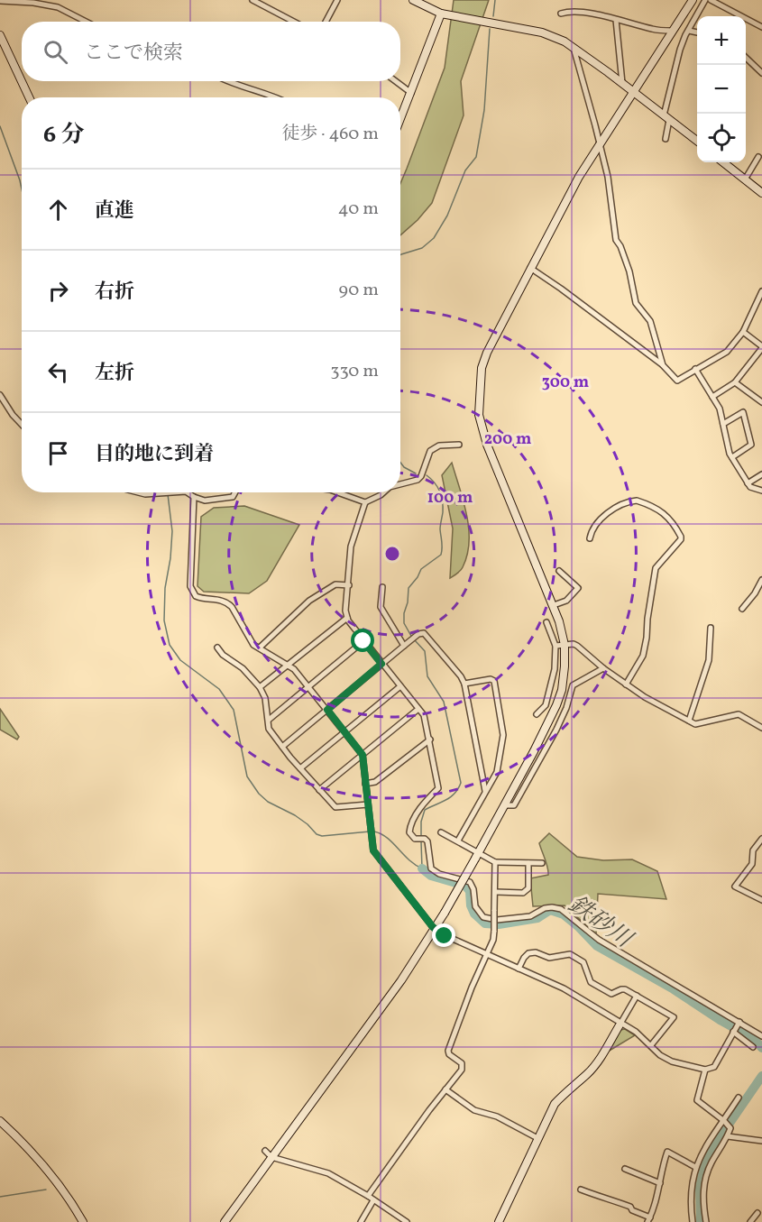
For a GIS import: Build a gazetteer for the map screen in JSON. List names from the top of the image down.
{
  "water": ["鉄砂川"],
  "page": {
    "map_buttons": ["+", "−"],
    "search": "ここで検索",
    "heading": ["6 分", "徒歩 · 460 m"],
    "list": [
      ["直進", "40 m"],
      ["右折", "90 m"],
      ["左折", "330 m"],
      "目的地に到着"
    ]
  },
  "rings": ["300 m", "200 m", "100 m"]
}
